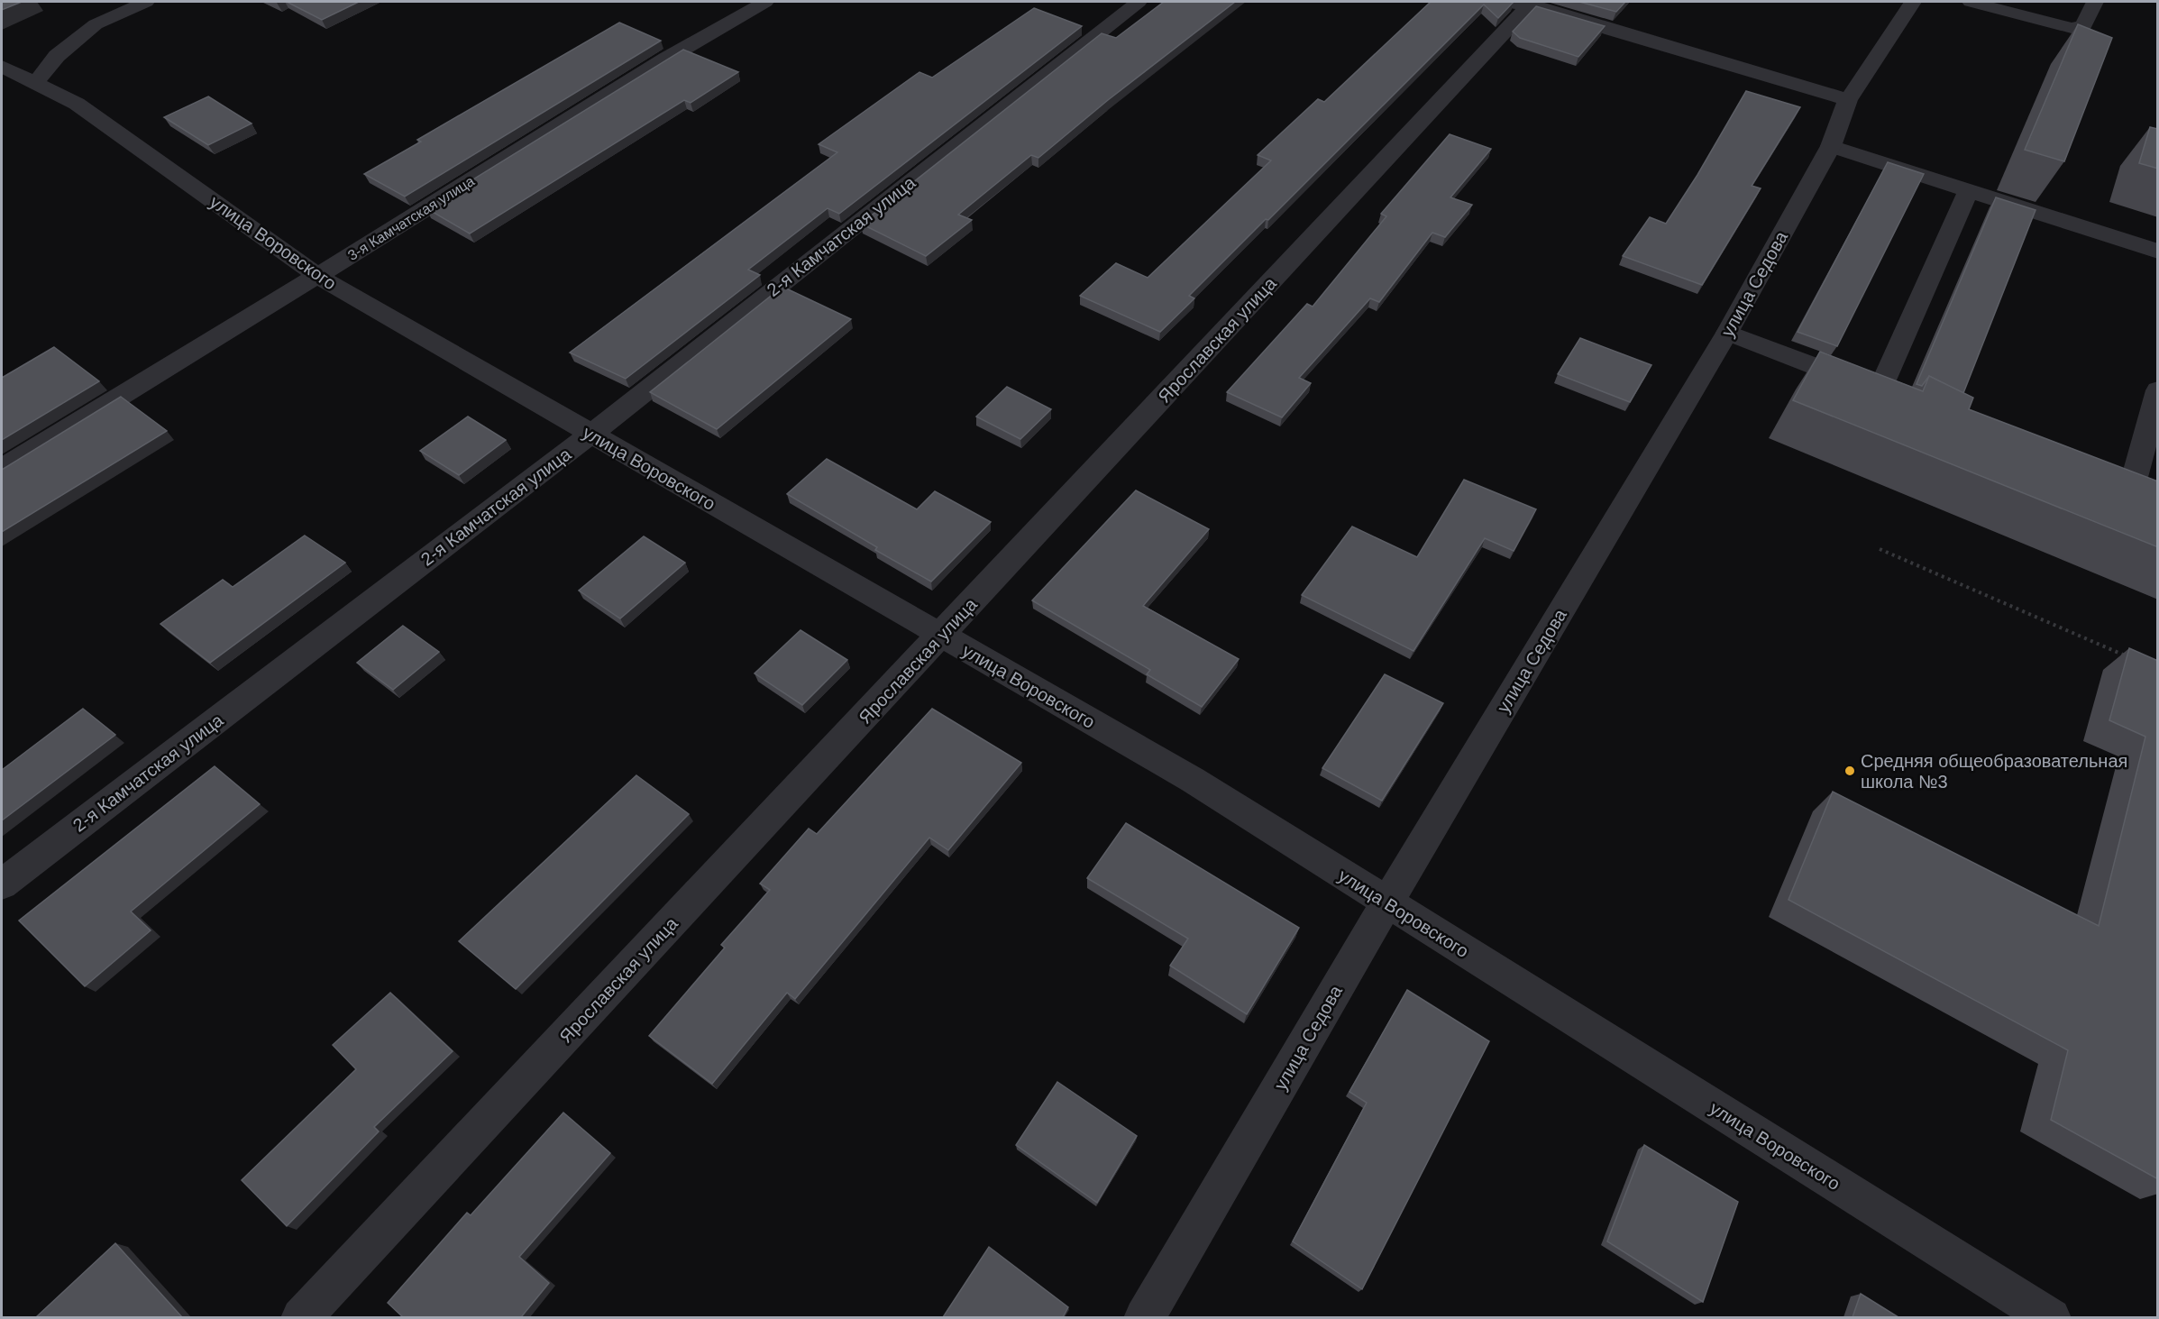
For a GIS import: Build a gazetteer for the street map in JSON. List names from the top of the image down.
{
  "streets": {
    "street": [
      "3-я Камчатская улица",
      "2-я Камчатская улица",
      "улица Воровского",
      "улица Седова",
      "Ярославская улица"
    ]
  },
  "crossings": [
    ["3-я Камчатская улица", "улица Воровского"],
    ["2-я Камчатская улица", "улица Воровского"],
    ["улица Воровского", "улица Седова"],
    ["улица Воровского", "Ярославская улица"]
  ],
  "places": ["Средняя общеобразовательная школа №3"]
}
